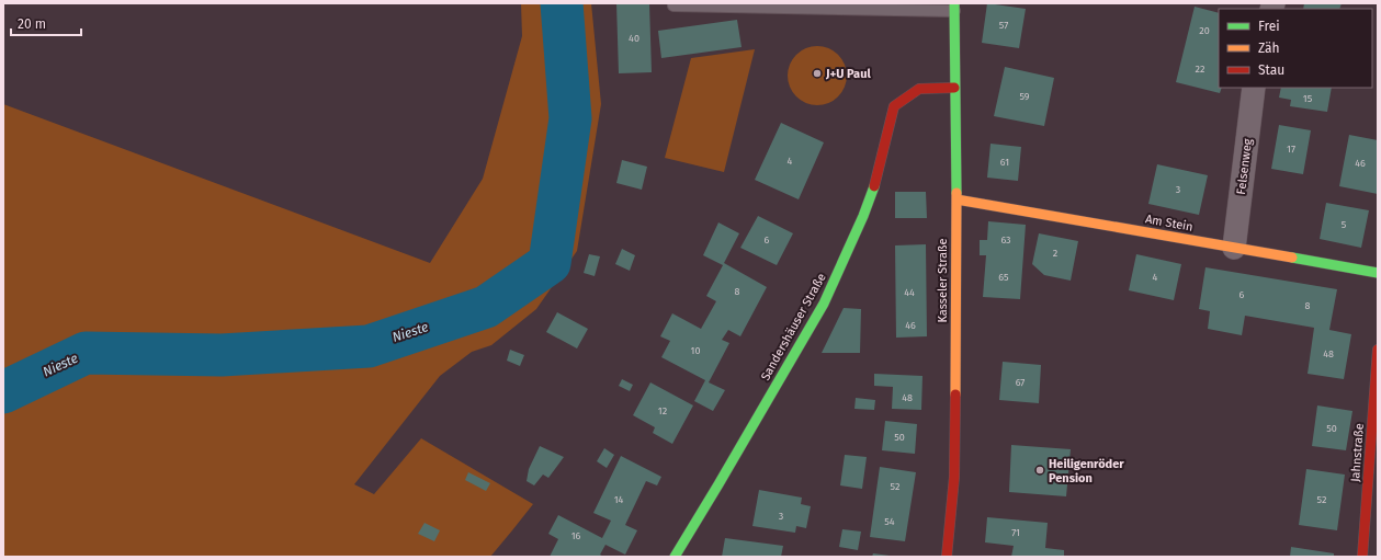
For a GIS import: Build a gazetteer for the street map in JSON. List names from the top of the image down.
{
  "streets": {
    "street": [
      "Felsenweg",
      "Am Stein",
      "Kasseler Straße",
      "Sandershäuser Straße",
      "Jahnstraße"
    ]
  },
  "crossings": [
    ["Felsenweg", "Am Stein"],
    ["Am Stein", "Kasseler Straße"],
    ["Kasseler Straße", "Sandershäuser Straße"]
  ],
  "water": ["Nieste"],
  "places": ["J+U Paul", "Heiligenröder Pension"],
  "house_numbers": [
    "57",
    "20",
    "40",
    "22",
    "59",
    "15",
    "17",
    "4",
    "61",
    "46",
    "3",
    "5",
    "6",
    "63",
    "2",
    "65",
    "4",
    "8",
    "44",
    "6",
    "8",
    "46",
    "10",
    "48",
    "67",
    "48",
    "12",
    "50",
    "50",
    "52",
    "14",
    "52",
    "3",
    "54",
    "71",
    "16"
  ],
  "legend": ["Frei", "Zäh", "Stau"],
  "scale_bar": "20 m"
}
